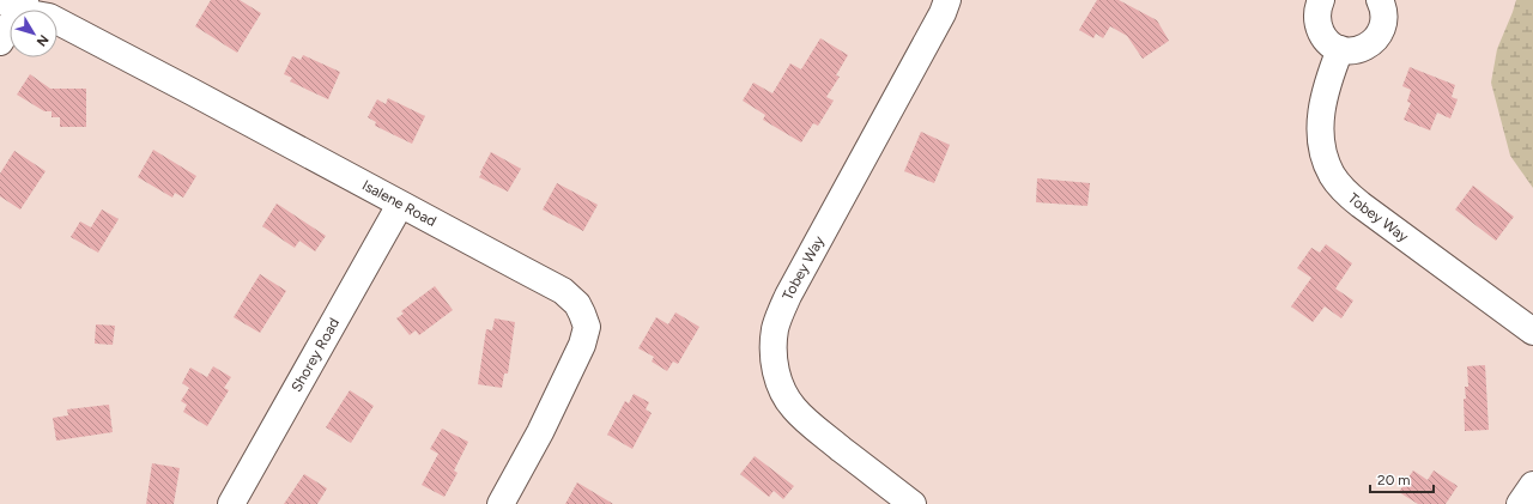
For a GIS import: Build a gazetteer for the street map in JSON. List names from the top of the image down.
{
  "streets": {
    "street": ["Isalene Road", "Tobey Way", "Shorey Road"]
  },
  "crossings": [
    ["Isalene Road", "Shorey Road"]
  ],
  "scale_bar": "20 m",
  "north": "bottom right"
}
